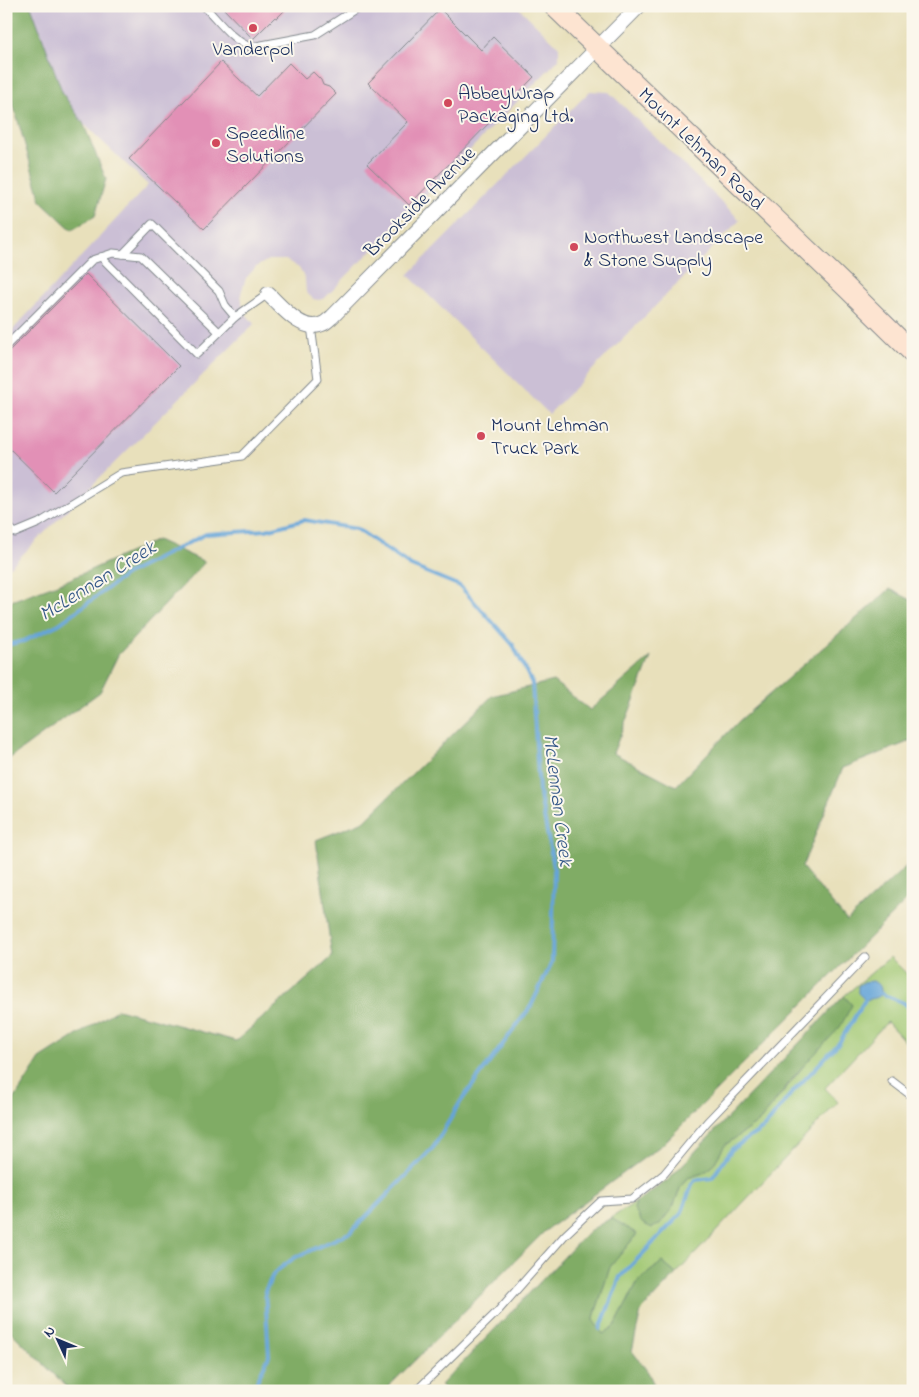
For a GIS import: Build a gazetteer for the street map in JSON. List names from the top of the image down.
{
  "streets": {
    "main road": ["Mount Lehman Road"],
    "street": ["Brookside Avenue"]
  },
  "crossings": [
    ["Mount Lehman Road", "Brookside Avenue"]
  ],
  "water": ["McLennan Creek"],
  "places": [
    "Vanderpol",
    "AbbeyWrap Packaging Ltd.",
    "Speedline Solutions",
    "Northwest Landscape & Stone Supply",
    "Mount Lehman Truck Park"
  ],
  "north": "top left"
}
